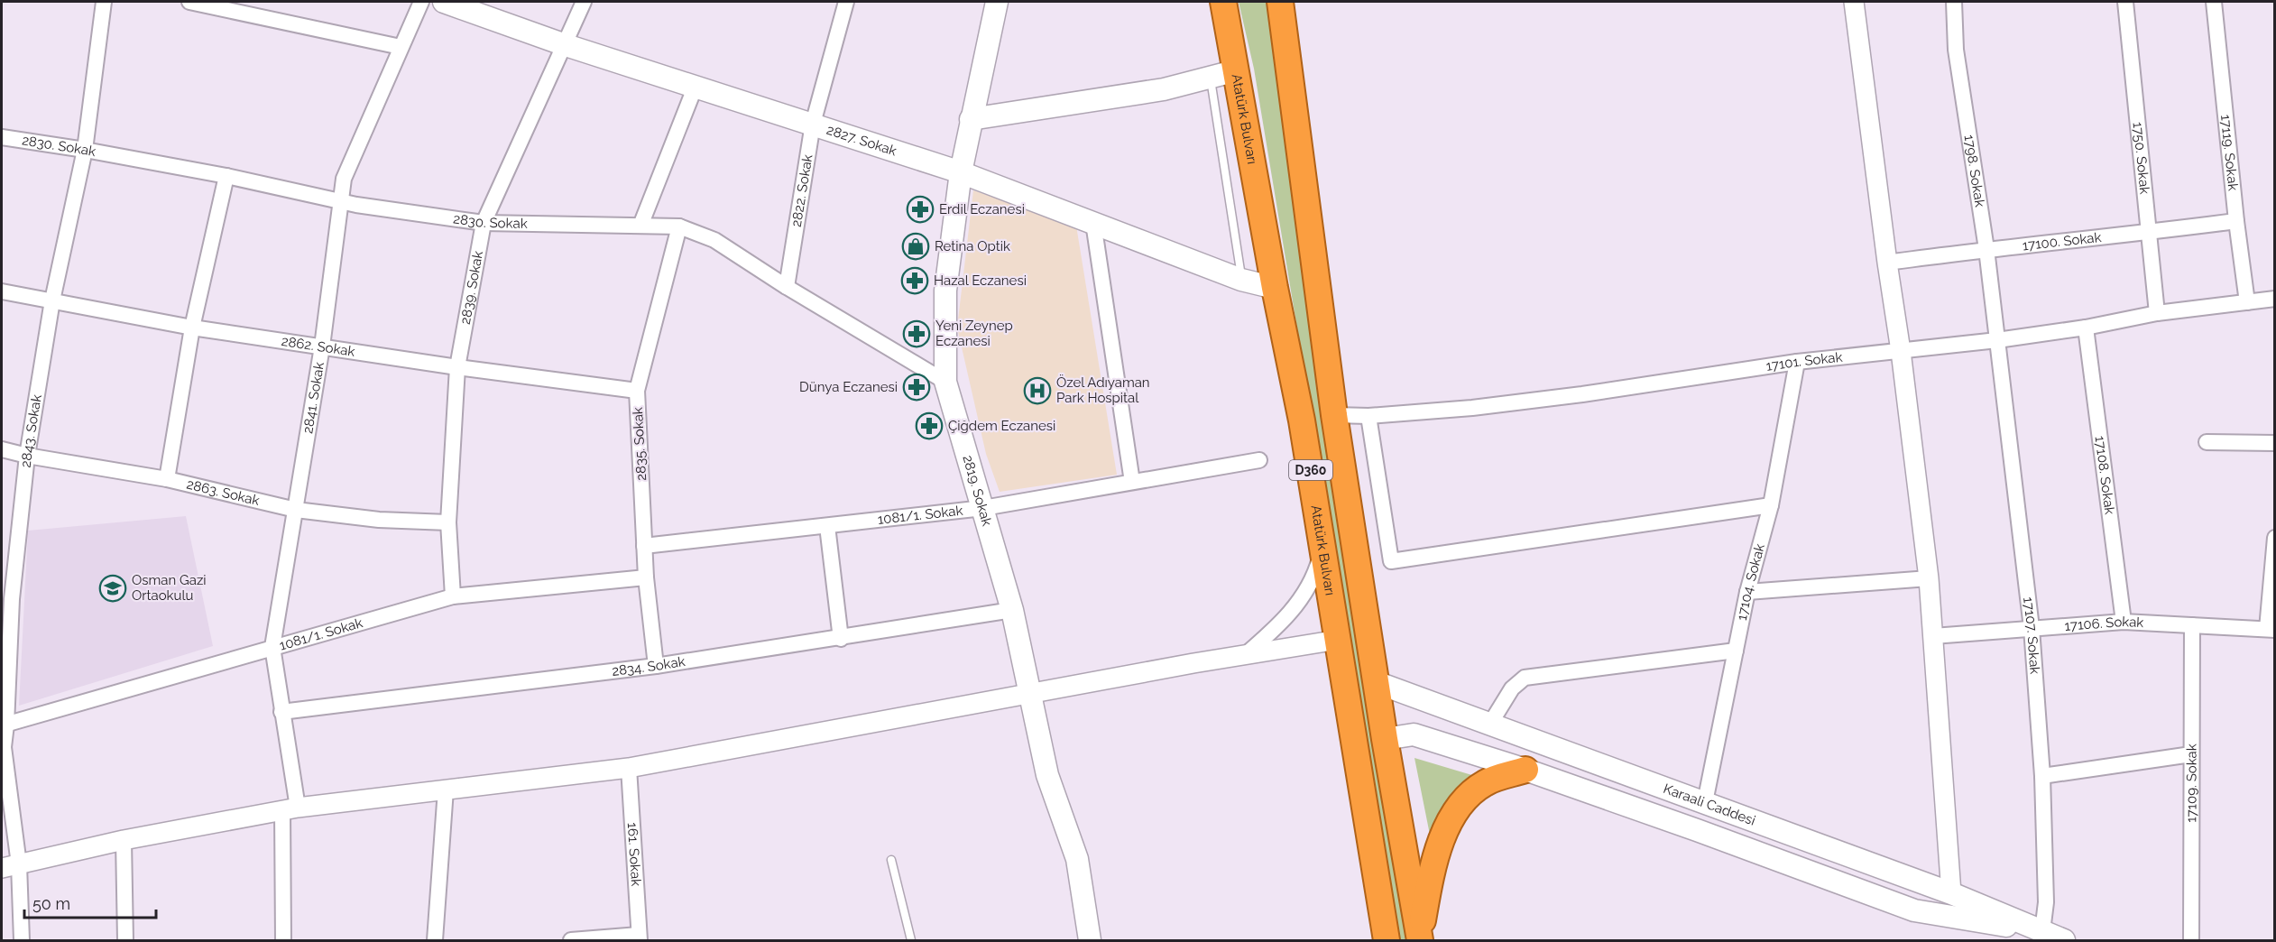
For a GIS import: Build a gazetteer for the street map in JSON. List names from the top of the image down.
{
  "streets": {
    "highway": ["Atatürk Bulvarı", "D360"],
    "main road": ["2827. Sokak", "2819. Sokak", "Karaali Caddesi"],
    "street": [
      "2830. Sokak",
      "17119. Sokak",
      "1750. Sokak",
      "1798. Sokak",
      "2822. Sokak",
      "17100. Sokak",
      "2839. Sokak",
      "2862. Sokak",
      "17101. Sokak",
      "2841. Sokak",
      "2843. Sokak",
      "2835. Sokak",
      "17108. Sokak",
      "2863. Sokak",
      "1081/1. Sokak",
      "17104. Sokak",
      "17106. Sokak",
      "17107. Sokak",
      "2834. Sokak",
      "17109. Sokak",
      "161. Sokak"
    ]
  },
  "crossings": [
    ["Atatürk Bulvarı", "2827. Sokak"],
    ["2827. Sokak", "2822. Sokak"],
    ["2827. Sokak", "2839. Sokak"],
    ["2827. Sokak", "2819. Sokak"],
    ["2830. Sokak", "2822. Sokak"],
    ["2830. Sokak", "2839. Sokak"],
    ["2830. Sokak", "2841. Sokak"],
    ["2830. Sokak", "2843. Sokak"],
    ["2830. Sokak", "2835. Sokak"],
    ["2830. Sokak", "2819. Sokak"],
    ["17119. Sokak", "17100. Sokak"],
    ["17119. Sokak", "17101. Sokak"],
    ["1750. Sokak", "17100. Sokak"],
    ["1750. Sokak", "17101. Sokak"],
    ["1798. Sokak", "17100. Sokak"],
    ["1798. Sokak", "17101. Sokak"],
    ["1798. Sokak", "17107. Sokak"],
    ["2839. Sokak", "2862. Sokak"],
    ["2839. Sokak", "2863. Sokak"],
    ["2839. Sokak", "1081/1. Sokak"],
    ["2862. Sokak", "2841. Sokak"],
    ["2862. Sokak", "2843. Sokak"],
    ["2862. Sokak", "2835. Sokak"],
    ["17101. Sokak", "D360"],
    ["17101. Sokak", "17108. Sokak"],
    ["17101. Sokak", "17104. Sokak"],
    ["17101. Sokak", "17107. Sokak"],
    ["2841. Sokak", "2863. Sokak"],
    ["2841. Sokak", "1081/1. Sokak"],
    ["2841. Sokak", "2834. Sokak"],
    ["2843. Sokak", "2863. Sokak"],
    ["2843. Sokak", "1081/1. Sokak"],
    ["2835. Sokak", "1081/1. Sokak"],
    ["2835. Sokak", "2834. Sokak"],
    ["D360", "Karaali Caddesi"],
    ["17108. Sokak", "17106. Sokak"],
    ["2819. Sokak", "1081/1. Sokak"],
    ["2819. Sokak", "2834. Sokak"],
    ["17104. Sokak", "Karaali Caddesi"],
    ["17106. Sokak", "17107. Sokak"],
    ["17106. Sokak", "17109. Sokak"],
    ["17107. Sokak", "Karaali Caddesi"]
  ],
  "places": {
    "pharmacy": [
      "Erdil Eczanesi",
      "Hazal Eczanesi",
      "Yeni Zeynep Eczanesi",
      "Dünya Eczanesi",
      "Çiğdem Eczanesi"
    ],
    "shop": ["Retina Optik"],
    "hospital": ["Özel Adıyaman Park Hospital"],
    "school or university": ["Osman Gazi Ortaokulu"]
  },
  "scale_bar": "50 m"
}
